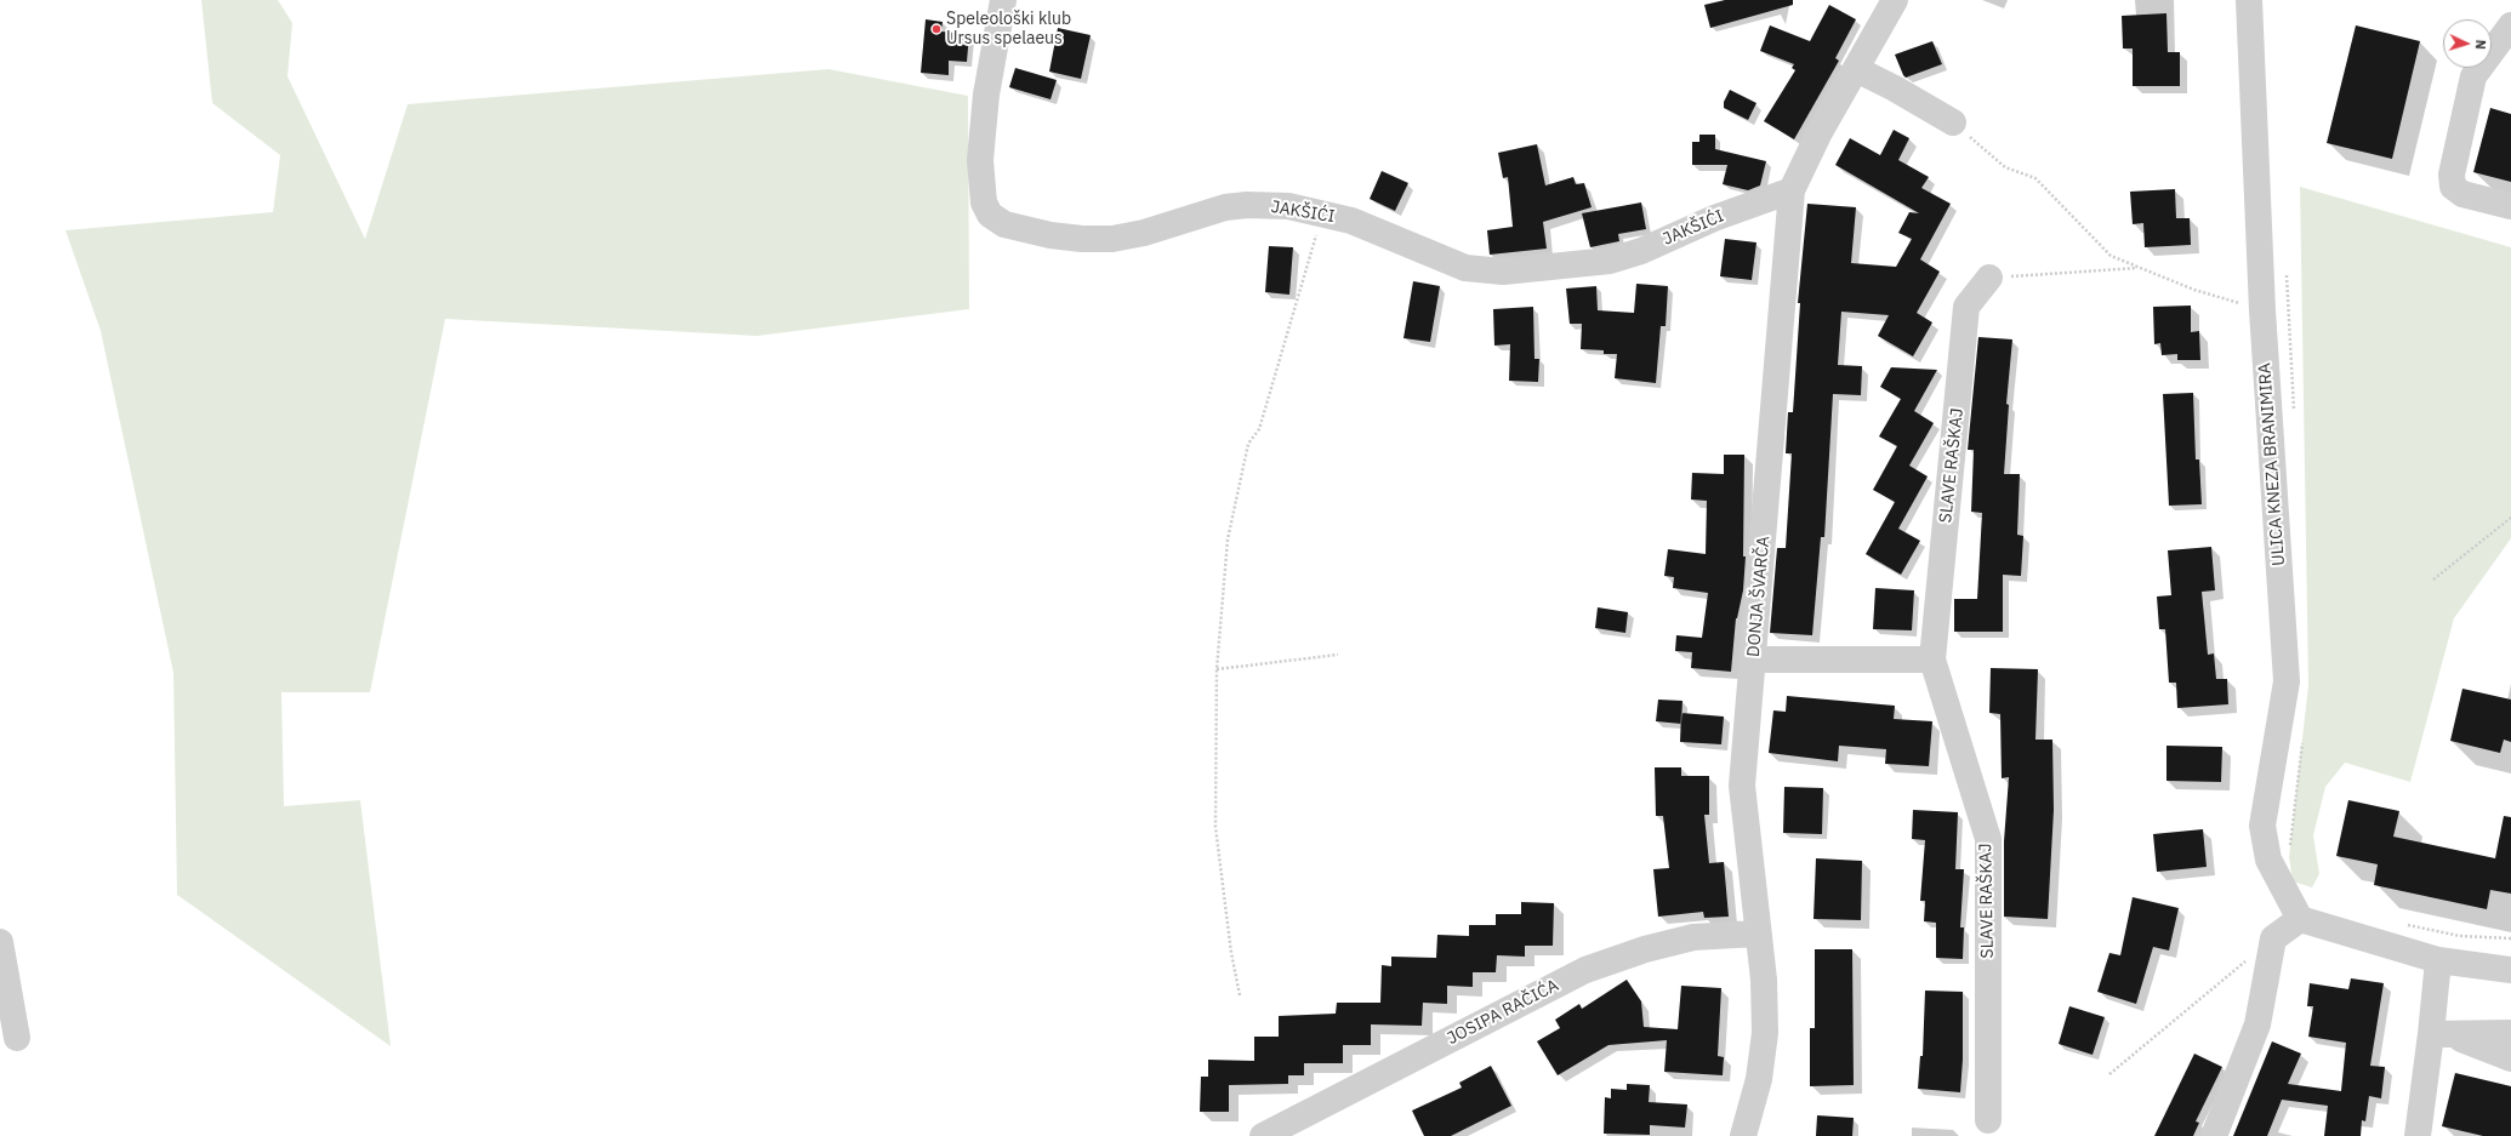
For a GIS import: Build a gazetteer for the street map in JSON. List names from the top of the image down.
{
  "streets": {
    "street": [
      "JAKŠIĆI",
      "ULICA KNEZA BRANIMIRA",
      "SLAVE RAŠKAJ",
      "DONJA ŠVARČA",
      "JOSIPA RAČIĆA"
    ]
  },
  "crossings": [
    ["JAKŠIĆI", "DONJA ŠVARČA"],
    ["DONJA ŠVARČA", "JOSIPA RAČIĆA"]
  ],
  "places": ["Speleološki klub Ursus spelaeus"],
  "north": "right"
}
